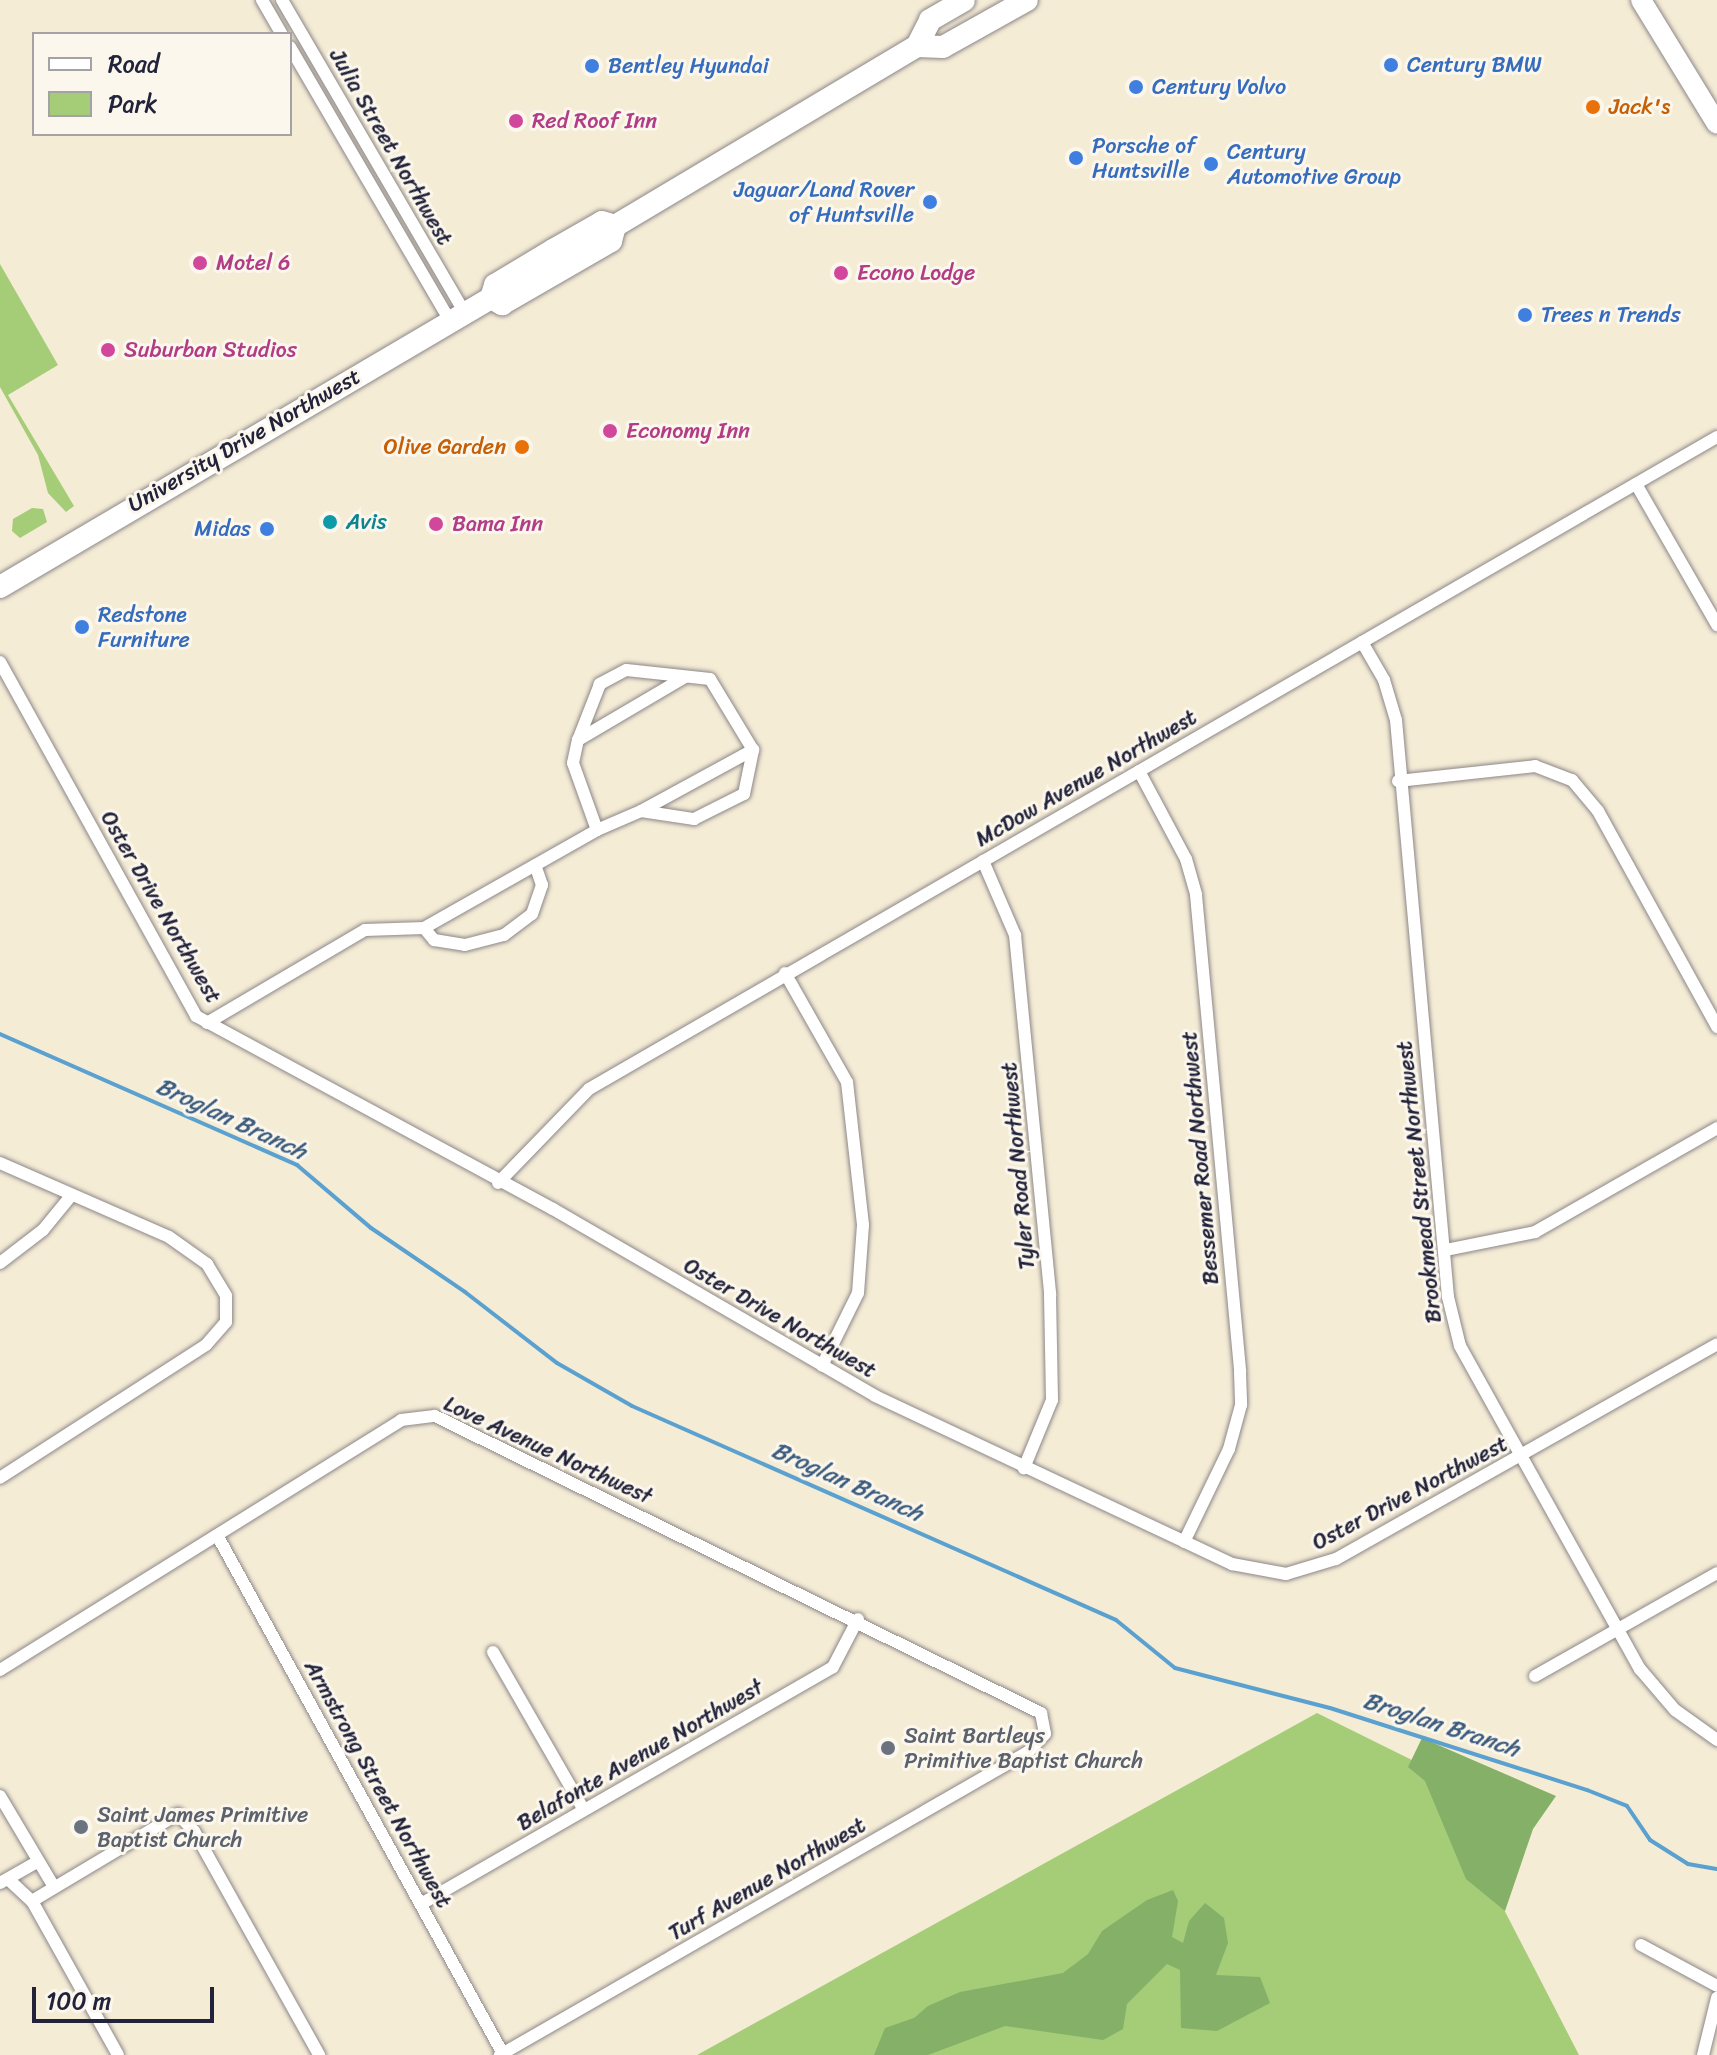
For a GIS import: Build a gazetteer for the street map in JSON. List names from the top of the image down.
{
  "streets": {
    "highway": ["University Drive Northwest"],
    "street": [
      "Julia Street Northwest",
      "McDow Avenue Northwest",
      "Oster Drive Northwest",
      "Bessemer Road Northwest",
      "Tyler Road Northwest",
      "Brookmead Street Northwest",
      "Love Avenue Northwest",
      "Belafonte Avenue Northwest",
      "Armstrong Street Northwest",
      "Turf Avenue Northwest"
    ]
  },
  "crossings": [
    ["Julia Street Northwest", "University Drive Northwest"],
    ["McDow Avenue Northwest", "Oster Drive Northwest"],
    ["McDow Avenue Northwest", "Bessemer Road Northwest"],
    ["McDow Avenue Northwest", "Tyler Road Northwest"],
    ["McDow Avenue Northwest", "Brookmead Street Northwest"],
    ["Oster Drive Northwest", "Bessemer Road Northwest"],
    ["Oster Drive Northwest", "Tyler Road Northwest"],
    ["Oster Drive Northwest", "Brookmead Street Northwest"],
    ["Love Avenue Northwest", "Belafonte Avenue Northwest"],
    ["Love Avenue Northwest", "Armstrong Street Northwest"],
    ["Love Avenue Northwest", "Turf Avenue Northwest"],
    ["Belafonte Avenue Northwest", "Armstrong Street Northwest"],
    ["Armstrong Street Northwest", "Turf Avenue Northwest"]
  ],
  "water": ["Broglan Branch"],
  "places": [
    "Century BMW",
    "Bentley Hyundai",
    "Century Volvo",
    "Jack's",
    "Red Roof Inn",
    "Porsche of Huntsville",
    "Century Automotive Group",
    "Jaguar/Land Rover of Huntsville",
    "Motel 6",
    "Econo Lodge",
    "Trees n Trends",
    "Suburban Studios",
    "Economy Inn",
    "Olive Garden",
    "Avis",
    "Bama Inn",
    "Midas",
    "Redstone Furniture",
    "Saint Bartleys Primitive Baptist Church",
    "Saint James Primitive Baptist Church"
  ],
  "legend": ["Road", "Park"],
  "scale_bar": "100 m"
}
